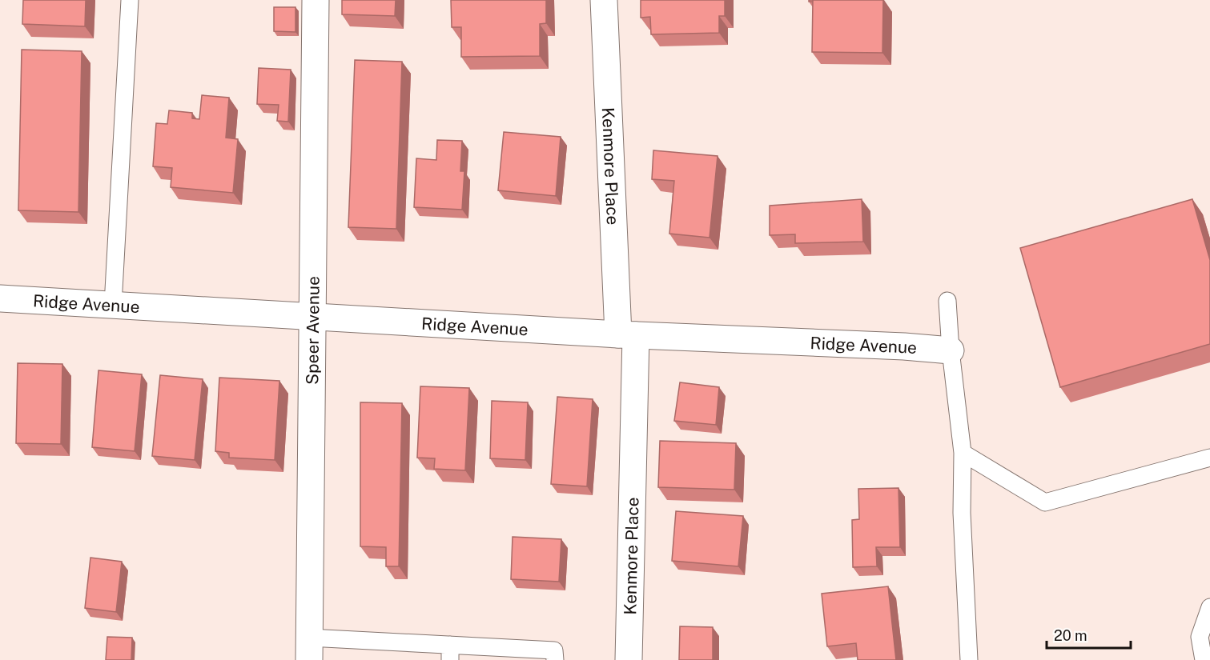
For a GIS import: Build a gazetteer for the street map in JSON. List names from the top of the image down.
{
  "streets": {
    "street": ["Kenmore Place", "Ridge Avenue", "Speer Avenue"]
  },
  "crossings": [
    ["Kenmore Place", "Ridge Avenue"],
    ["Ridge Avenue", "Speer Avenue"]
  ],
  "scale_bar": "20 m"
}
